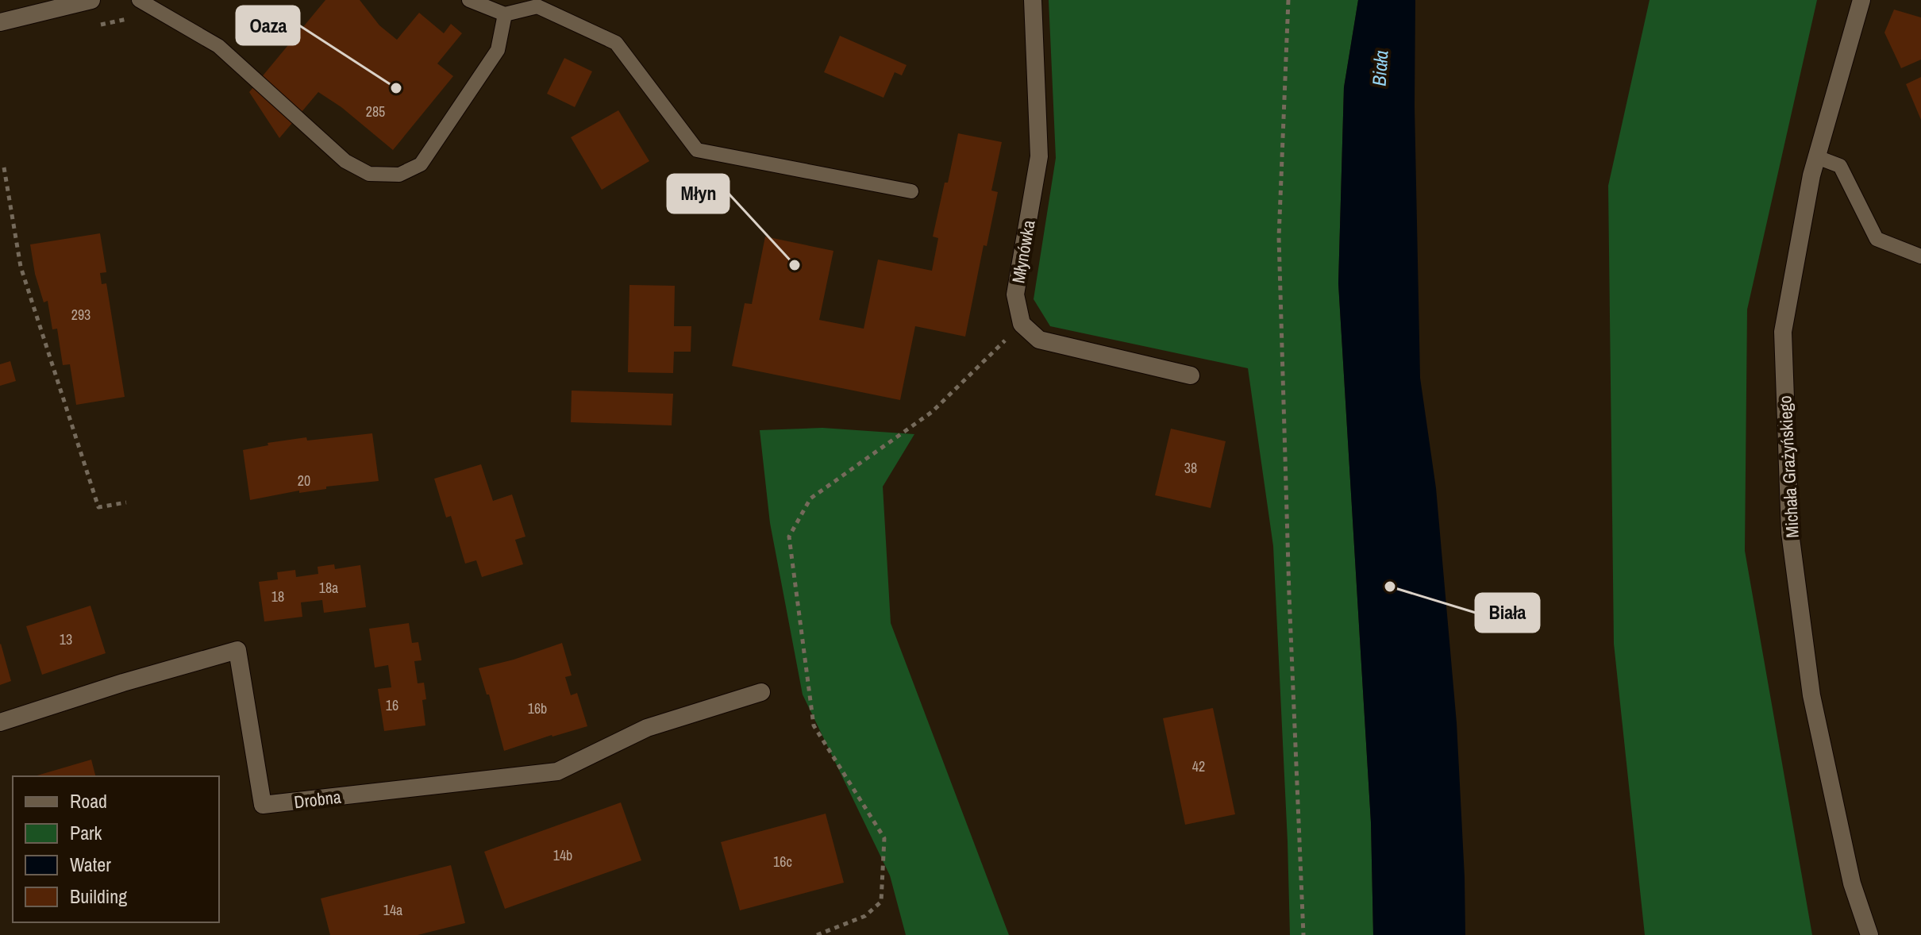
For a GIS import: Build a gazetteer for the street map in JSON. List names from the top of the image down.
{
  "streets": {
    "street": ["Młynówka", "Michała Grażyńskiego", "Drobna"]
  },
  "water": ["Biała"],
  "places": ["Oaza", "Młyn", "Biała"],
  "house_numbers": [
    "285",
    "293",
    "38",
    "20",
    "18a",
    "18",
    "13",
    "16",
    "16b",
    "42",
    "14b",
    "16c",
    "14a"
  ],
  "legend": [
    "Road",
    "Park",
    "Water",
    "Building"
  ]
}
